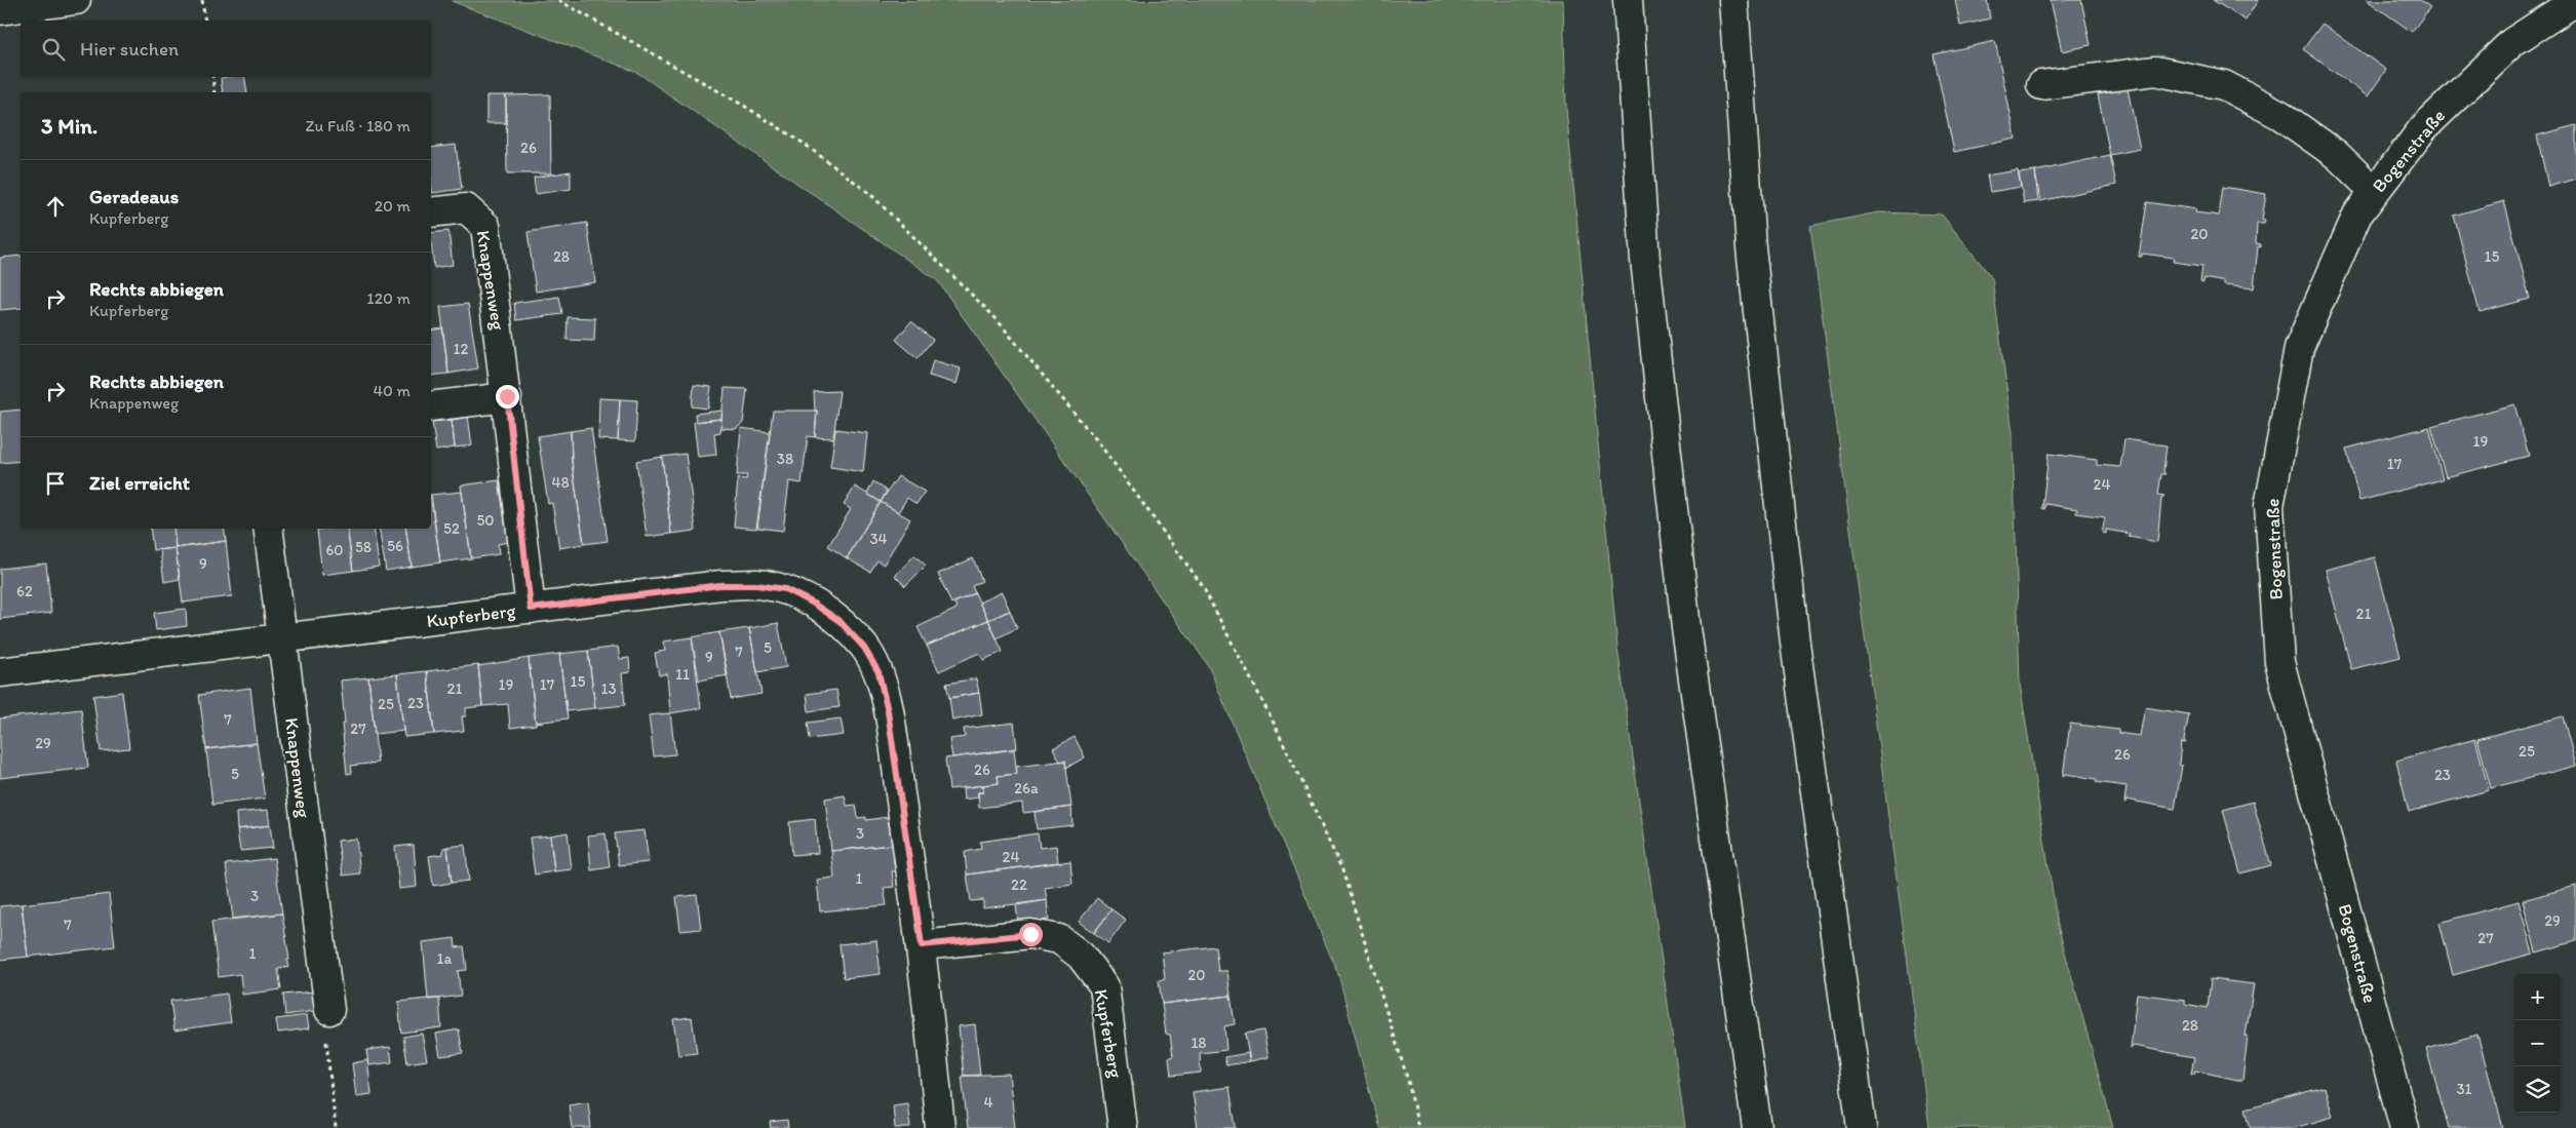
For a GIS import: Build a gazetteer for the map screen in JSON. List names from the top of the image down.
{
  "streets": {
    "main road": ["Bogenstraße", "Knappenweg", "Kupferberg"]
  },
  "crossings": [
    ["Knappenweg", "Kupferberg"]
  ],
  "house_numbers": [
    "26",
    "20",
    "28",
    "15",
    "12",
    "19",
    "38",
    "17",
    "48",
    "24",
    "50",
    "52",
    "34",
    "56",
    "58",
    "60",
    "9",
    "62",
    "21",
    "5",
    "7",
    "9",
    "11",
    "15",
    "19",
    "17",
    "21",
    "13",
    "23",
    "25",
    "7",
    "27",
    "29",
    "25",
    "26",
    "26",
    "5",
    "23",
    "26a",
    "3",
    "24",
    "1",
    "22",
    "3",
    "29",
    "7",
    "27",
    "1",
    "1a",
    "20",
    "28",
    "18",
    "31",
    "4"
  ],
  "page": {
    "search": "Hier suchen",
    "heading": ["3 Min.", "Zu Fuß · 180 m"],
    "list": [
      ["Geradeaus", "Kupferberg", "20 m"],
      ["Rechts abbiegen", "Kupferberg", "120 m"],
      ["Rechts abbiegen", "Knappenweg", "40 m"],
      "Ziel erreicht"
    ],
    "map_buttons": ["+", "−"]
  }
}
